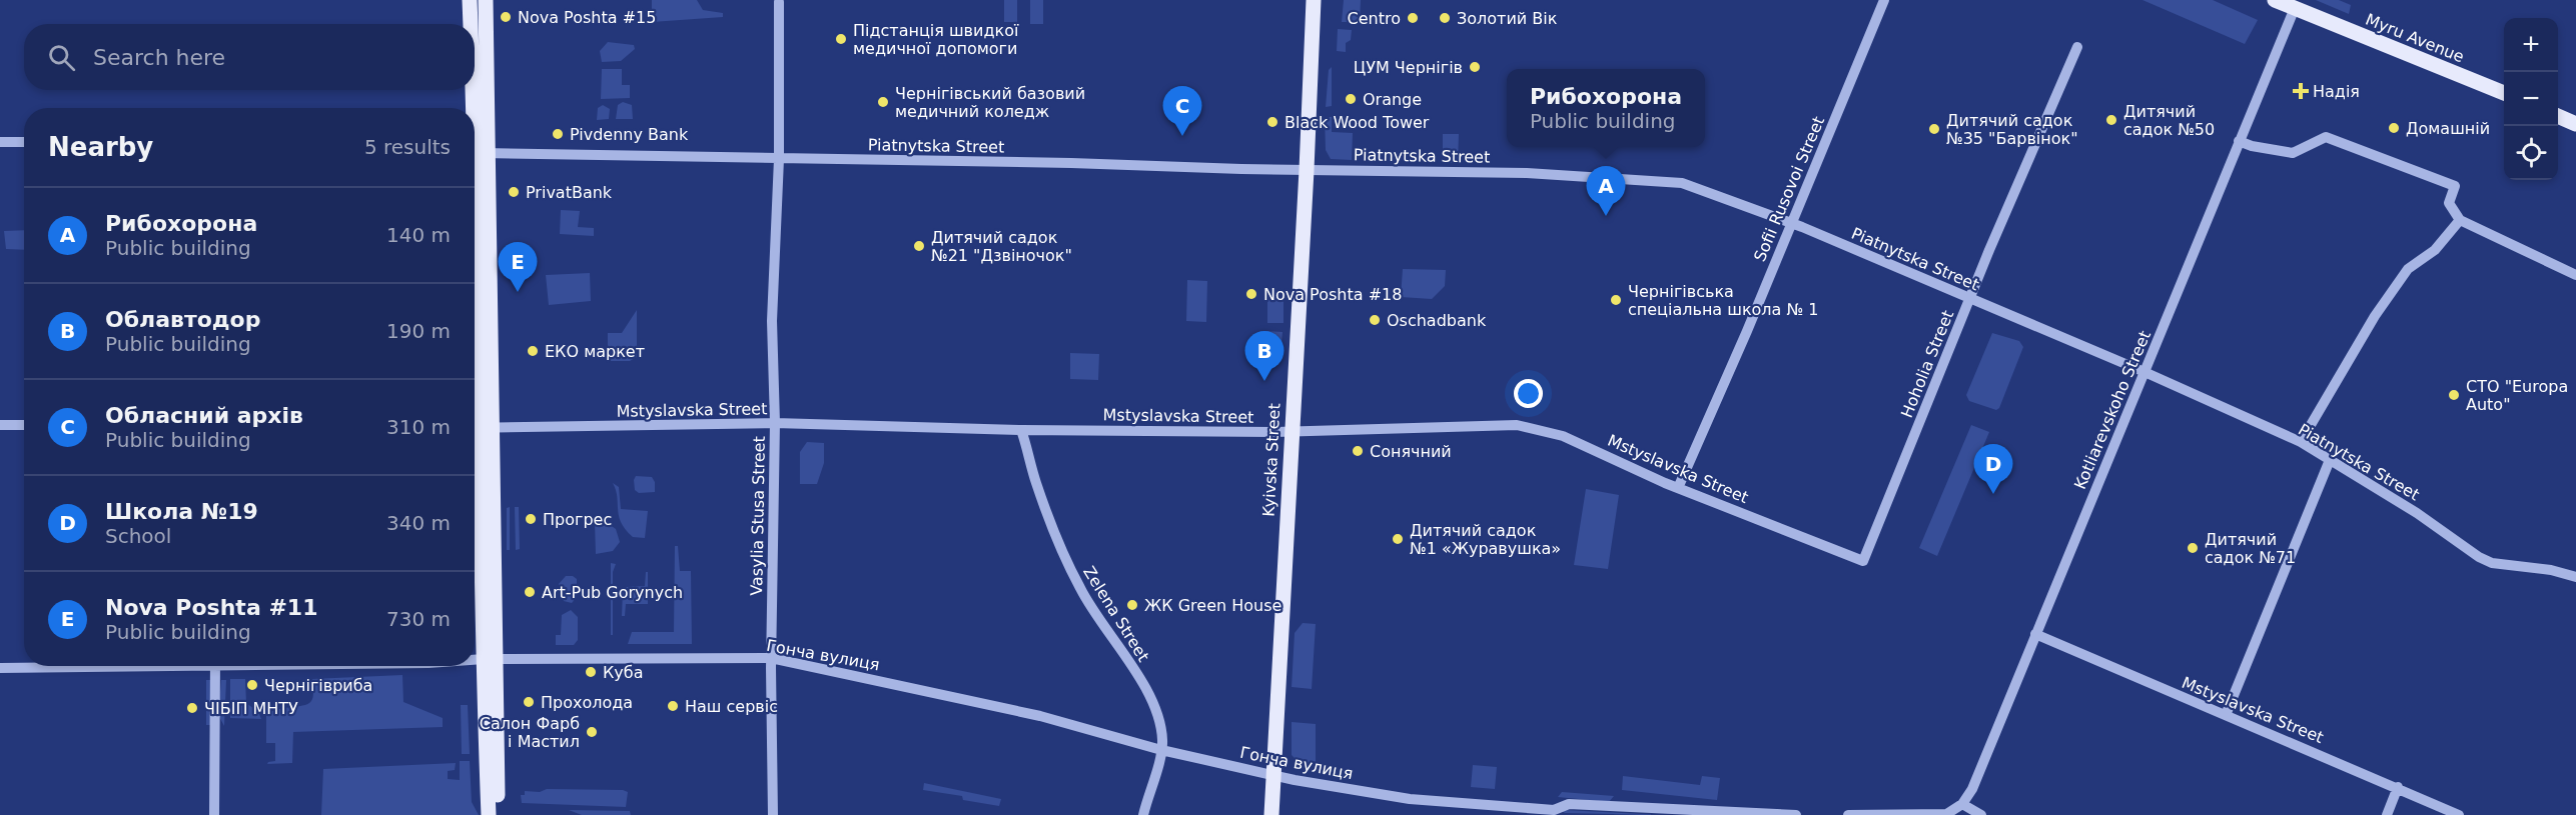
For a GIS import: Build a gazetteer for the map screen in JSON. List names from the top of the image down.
{
  "streets": {
    "main road": ["Myru Avenue", "Kyivska Street"],
    "street": [
      "Piatnytska Street",
      "Sofii Rusovoi Street",
      "Hoholia Street",
      "Mstyslavska Street",
      "Kotliarevskoho Street",
      "Vasylia Stusa Street",
      "Zelena Street",
      "Гонча вулиця"
    ]
  },
  "crossings": [
    ["Myru Avenue", "Kotliarevskoho Street"],
    ["Piatnytska Street", "Sofii Rusovoi Street"],
    ["Piatnytska Street", "Hoholia Street"],
    ["Piatnytska Street", "Kotliarevskoho Street"],
    ["Piatnytska Street", "Kyivska Street"],
    ["Piatnytska Street", "Vasylia Stusa Street"],
    ["Sofii Rusovoi Street", "Mstyslavska Street"],
    ["Hoholia Street", "Mstyslavska Street"],
    ["Mstyslavska Street", "Kotliarevskoho Street"],
    ["Mstyslavska Street", "Kyivska Street"],
    ["Mstyslavska Street", "Vasylia Stusa Street"],
    ["Mstyslavska Street", "Zelena Street"],
    ["Kyivska Street", "Гонча вулиця"],
    ["Vasylia Stusa Street", "Гонча вулиця"],
    ["Zelena Street", "Гонча вулиця"]
  ],
  "places": {
    "other": [
      "Nova Poshta #15",
      "Centro",
      "Золотий Вік",
      "Підстанція швидкої медичної допомоги",
      "ЦУМ Чернігів",
      "Orange",
      "Чернігівський базовий медичний коледж",
      "Дитячий садок №50",
      "Black Wood Tower",
      "Домашній",
      "Дитячий садок №35 \"Барвінок\"",
      "Pivdenny Bank",
      "PrivatBank",
      "Дитячий садок №21 \"Дзвіночок\"",
      "Nova Poshta #18",
      "Чернігівська спеціальна школа № 1",
      "Oschadbank",
      "ЕКО маркет",
      "СТО \"Europa Auto\"",
      "Сонячний",
      "Прогрес",
      "Дитячий садок №1 «Журавушка»",
      "Дитячий садок №71",
      "Art-Pub Gorynych",
      "ЖК Green House",
      "Куба",
      "Чернігівриба",
      "Прохолода",
      "Наш сервіс",
      "ЧІБІП МНТУ",
      "Салон Фарб і Мастил"
    ],
    "health": ["Надія"]
  },
  "page": {
    "map_buttons": ["+", "−"],
    "search": "Search here",
    "popup": ["Рибохорона", "Public building"],
    "pins": [
      "C",
      "A",
      "E",
      "B",
      "D"
    ],
    "heading": ["Nearby", "5 results"],
    "list": [
      {
        "mark": "A",
        "name": "Рибохорона",
        "note": "Public building",
        "value": "140 m"
      },
      {
        "mark": "B",
        "name": "Облавтодор",
        "note": "Public building",
        "value": "190 m"
      },
      {
        "mark": "C",
        "name": "Обласний архів",
        "note": "Public building",
        "value": "310 m"
      },
      {
        "mark": "D",
        "name": "Школа №19",
        "note": "School",
        "value": "340 m"
      },
      {
        "mark": "E",
        "name": "Nova Poshta #11",
        "note": "Public building",
        "value": "730 m"
      }
    ]
  }
}
